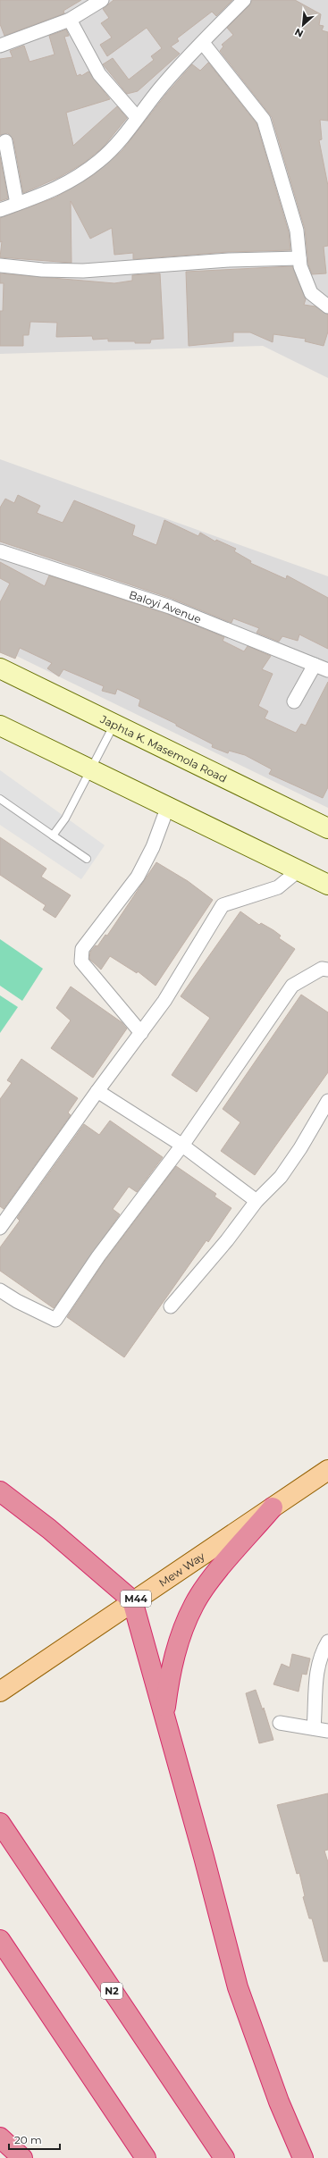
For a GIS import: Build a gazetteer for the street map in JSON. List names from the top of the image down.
{
  "streets": {
    "highway": ["N2"],
    "main road": ["Japhta K. Masemola Road", "Mew Way", "M44"],
    "street": ["Baloyi Avenue"]
  },
  "scale_bar": "20 m",
  "north": "bottom left"
}
